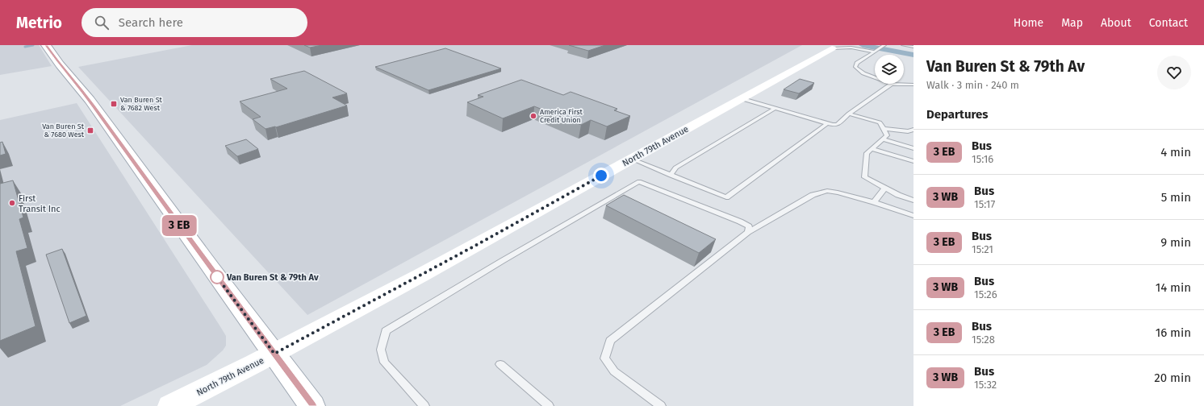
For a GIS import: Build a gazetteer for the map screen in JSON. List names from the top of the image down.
{
  "streets": {
    "street": ["North 79th Avenue"]
  },
  "places": {
    "transit": ["Van Buren St & 7682 West", "Van Buren St & 7680 West"],
    "other": ["America First Credit Union", "First Transit Inc", "Van Buren St & 79th Av"]
  },
  "page": {
    "header": "Metrio",
    "search": "Search here",
    "nav": [
      "Home",
      "Map",
      "About",
      "Contact"
    ],
    "on_map": "3 EB",
    "heading": [
      ["Van Buren St & 79th Av", "Walk · 3 min · 240 m"],
      "Departures"
    ],
    "list": [
      {
        "mark": "3 EB",
        "name": "Bus",
        "note": "15:16",
        "value": "4 min"
      },
      {
        "mark": "3 WB",
        "name": "Bus",
        "note": "15:17",
        "value": "5 min"
      },
      {
        "mark": "3 EB",
        "name": "Bus",
        "note": "15:21",
        "value": "9 min"
      },
      {
        "mark": "3 WB",
        "name": "Bus",
        "note": "15:26",
        "value": "14 min"
      },
      {
        "mark": "3 EB",
        "name": "Bus",
        "note": "15:28",
        "value": "16 min"
      },
      {
        "mark": "3 WB",
        "name": "Bus",
        "note": "15:32",
        "value": "20 min"
      }
    ]
  }
}
